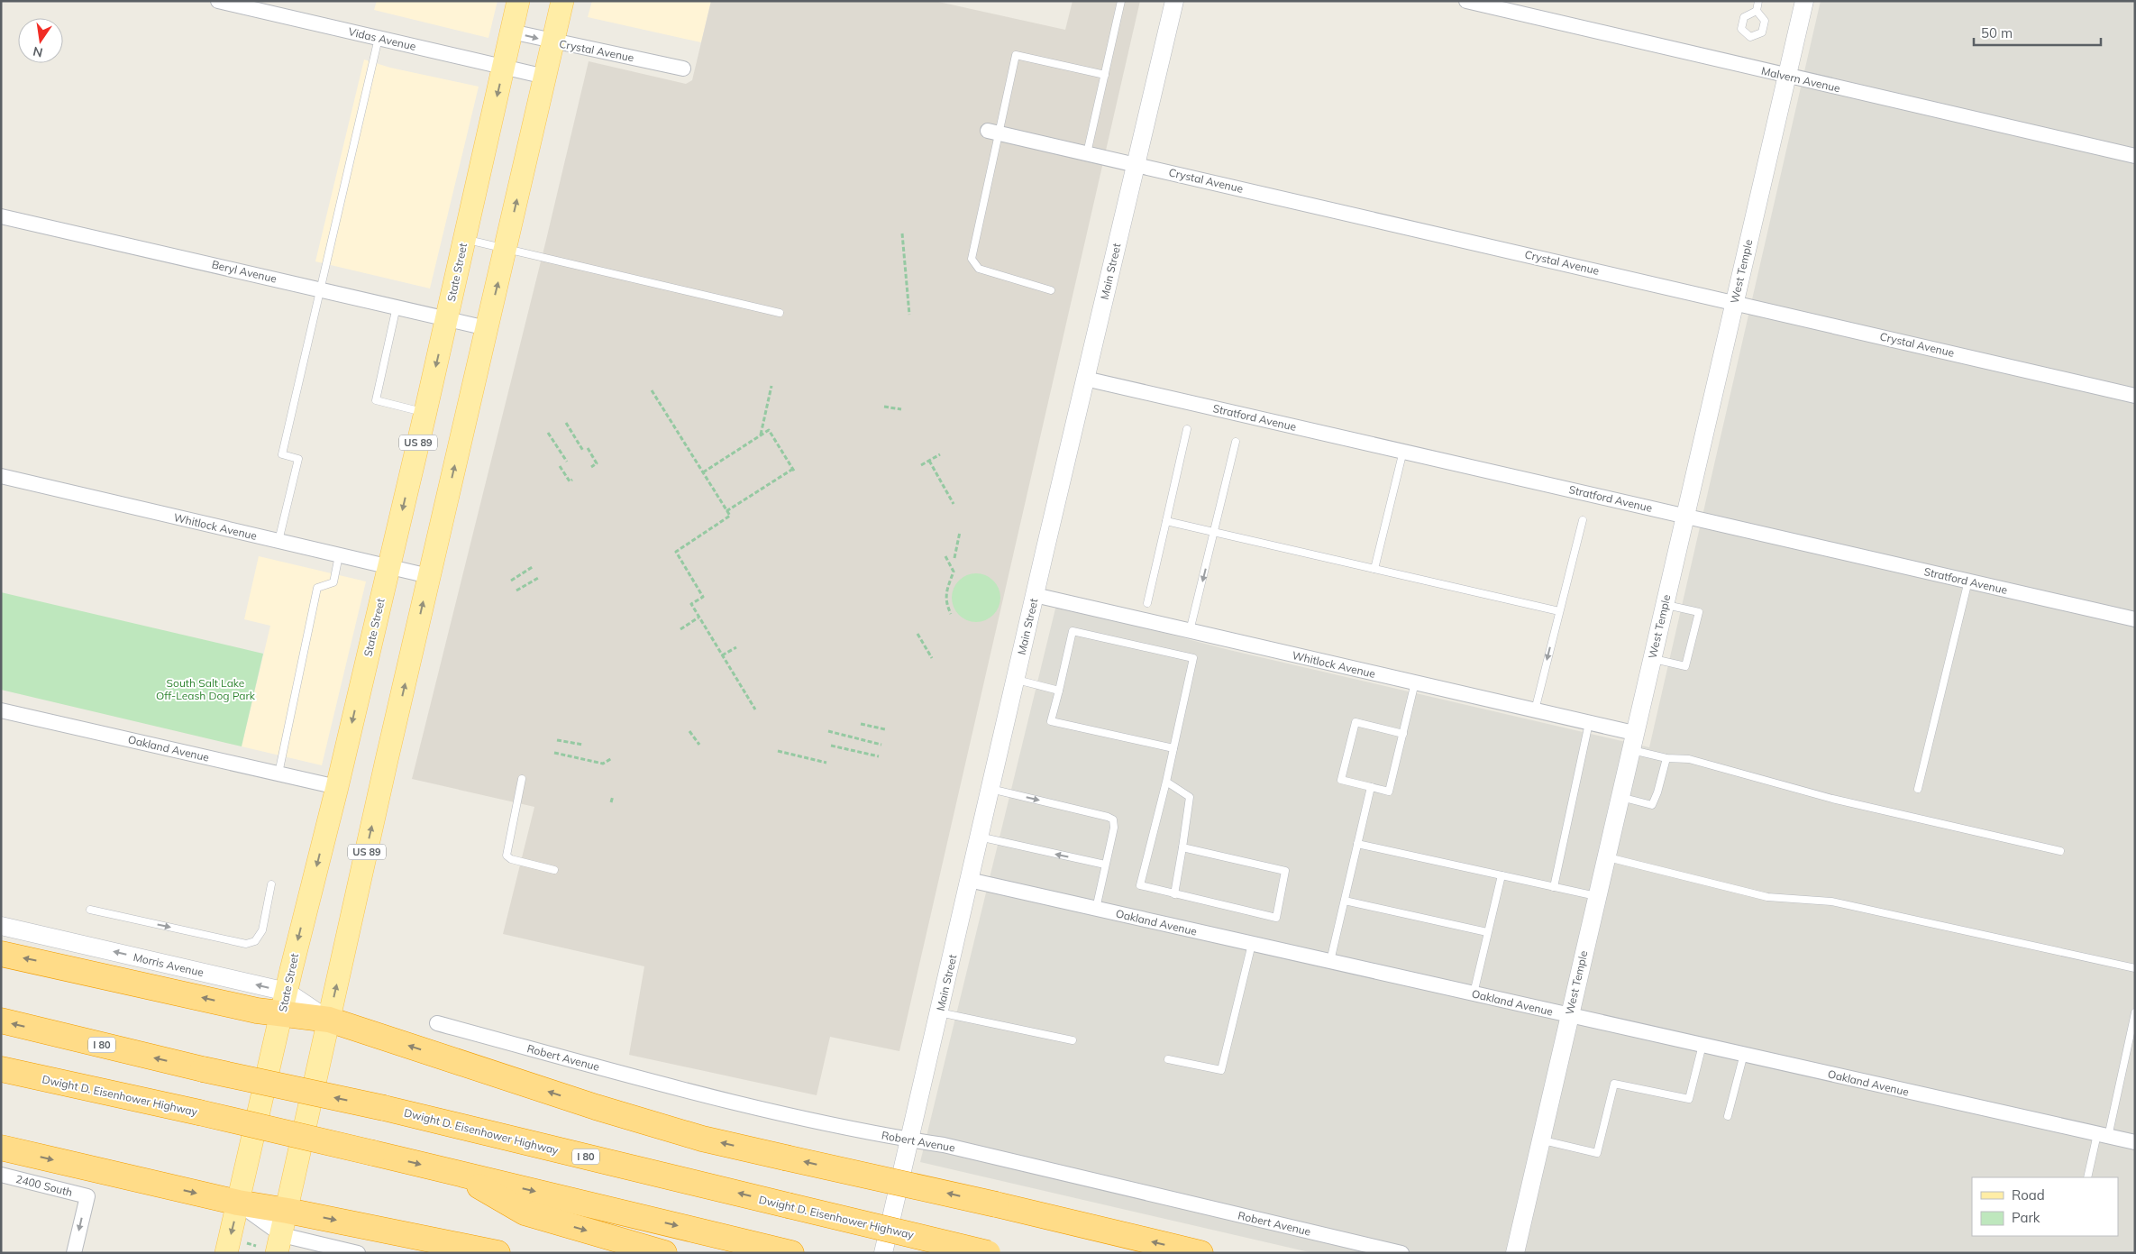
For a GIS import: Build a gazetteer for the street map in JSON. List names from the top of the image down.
{
  "streets": {
    "highway": ["I 80", "Dwight D. Eisenhower Highway"],
    "main road": ["State Street", "US 89"],
    "street": [
      "Vidas Avenue",
      "Crystal Avenue",
      "Malvern Avenue",
      "Beryl Avenue",
      "Main Street",
      "West Temple",
      "Stratford Avenue",
      "Whitlock Avenue",
      "Oakland Avenue",
      "Morris Avenue",
      "Robert Avenue",
      "2400 South"
    ]
  },
  "crossings": [
    ["Vidas Avenue", "State Street"],
    ["Vidas Avenue", "US 89"],
    ["Crystal Avenue", "Main Street"],
    ["Crystal Avenue", "West Temple"],
    ["Crystal Avenue", "State Street"],
    ["Crystal Avenue", "US 89"],
    ["Malvern Avenue", "West Temple"],
    ["Beryl Avenue", "State Street"],
    ["Beryl Avenue", "US 89"],
    ["Main Street", "Stratford Avenue"],
    ["Main Street", "Whitlock Avenue"],
    ["Main Street", "Oakland Avenue"],
    ["Main Street", "Robert Avenue"],
    ["West Temple", "Stratford Avenue"],
    ["West Temple", "Whitlock Avenue"],
    ["West Temple", "Oakland Avenue"],
    ["State Street", "Whitlock Avenue"],
    ["State Street", "Oakland Avenue"],
    ["State Street", "Morris Avenue"],
    ["US 89", "Whitlock Avenue"]
  ],
  "one_way": ["Morris Avenue"],
  "parks": ["South Salt Lake Off-Leash Dog Park"],
  "legend": ["Road", "Park"],
  "scale_bar": "50 m",
  "north": "bottom"
}
